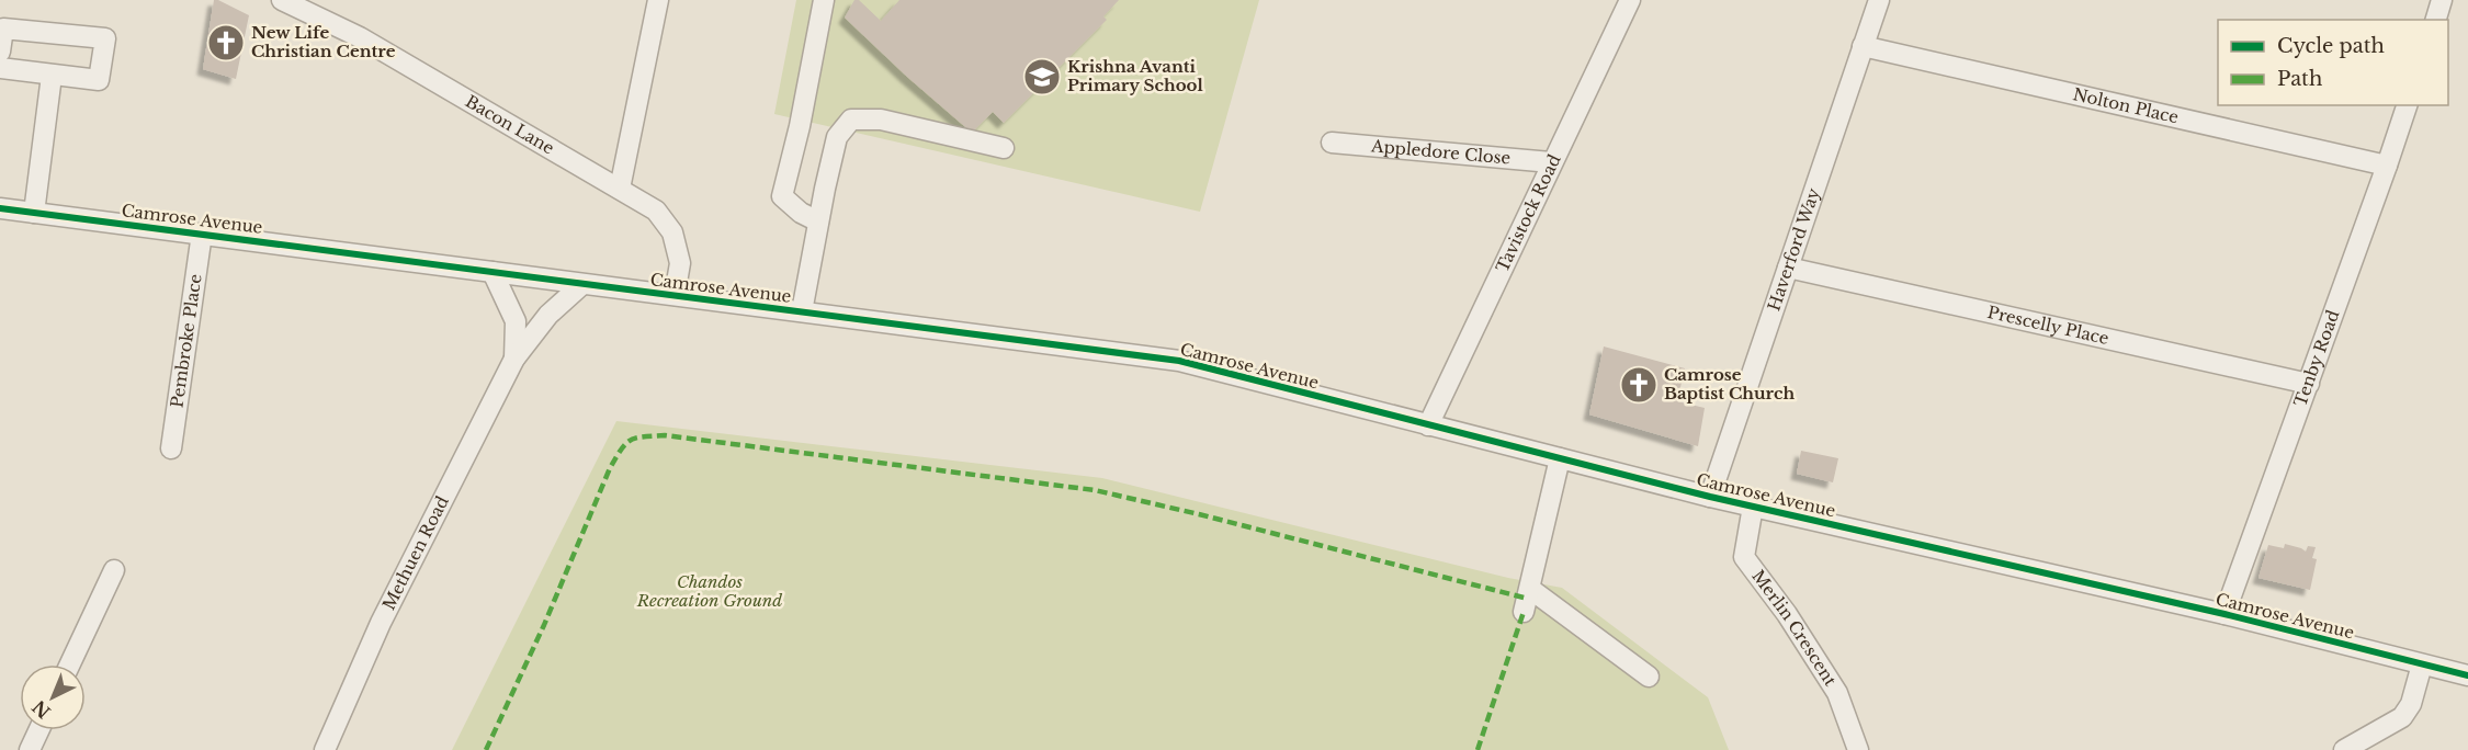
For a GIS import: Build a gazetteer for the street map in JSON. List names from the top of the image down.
{
  "streets": {
    "street": [
      "Nolton Place",
      "Bacon Lane",
      "Appledore Close",
      "Tavistock Road",
      "Camrose Avenue",
      "Haverford Way",
      "Prescelly Place",
      "Pembroke Place",
      "Tenby Road",
      "Methuen Road",
      "Merlin Crescent"
    ]
  },
  "crossings": [
    ["Nolton Place", "Haverford Way"],
    ["Nolton Place", "Tenby Road"],
    ["Bacon Lane", "Camrose Avenue"],
    ["Appledore Close", "Tavistock Road"],
    ["Tavistock Road", "Camrose Avenue"],
    ["Camrose Avenue", "Haverford Way"],
    ["Camrose Avenue", "Pembroke Place"],
    ["Camrose Avenue", "Tenby Road"],
    ["Camrose Avenue", "Methuen Road"],
    ["Camrose Avenue", "Merlin Crescent"],
    ["Haverford Way", "Prescelly Place"],
    ["Prescelly Place", "Tenby Road"]
  ],
  "parks": ["Chandos Recreation Ground"],
  "places": {
    "church": ["New Life Christian Centre", "Camrose Baptist Church"],
    "school or university": ["Krishna Avanti Primary School"]
  },
  "legend": ["Cycle path", "Path"],
  "north": "bottom left"
}
